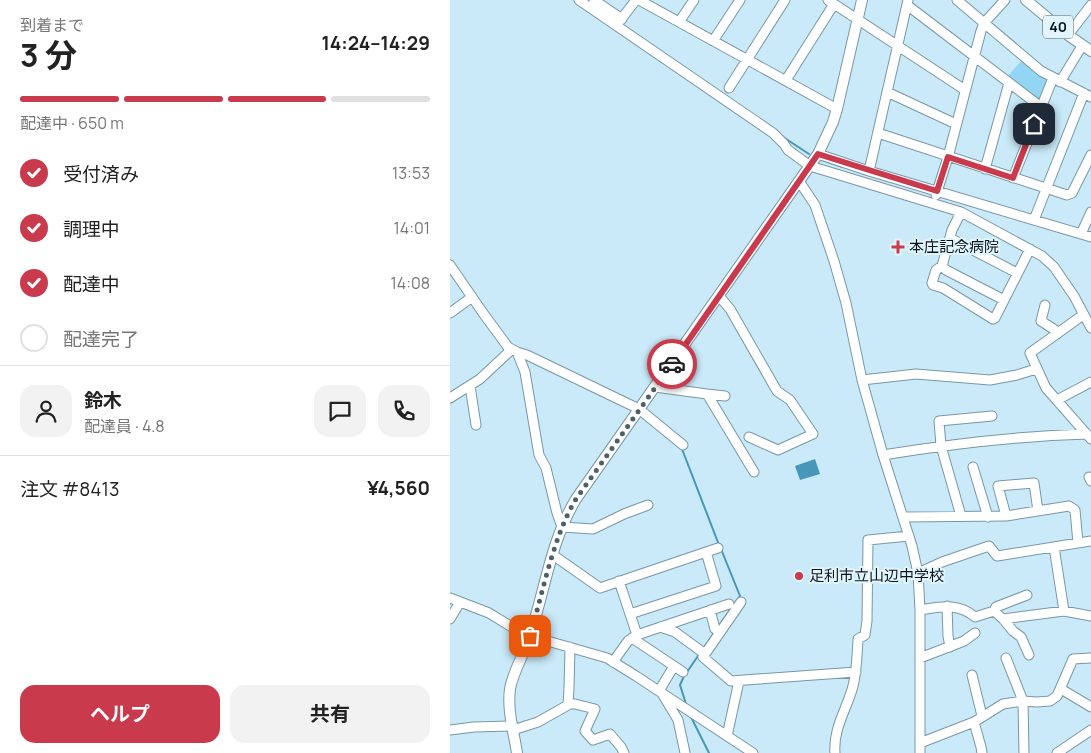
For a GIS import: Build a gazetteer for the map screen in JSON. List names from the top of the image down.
{
  "streets": {
    "main road": ["40"]
  },
  "places": {
    "health": ["本庄記念病院"],
    "other": ["足利市立山辺中学校"]
  },
  "page": {
    "heading": ["3 分", "到着まで", "14:24–14:29"],
    "panel": [
      "鈴木",
      "配達員 · 4.8",
      "注文 #8413",
      "¥4,560"
    ],
    "bar": "配達中 · 650 m",
    "list": [
      ["受付済み", "13:53"],
      ["調理中", "14:01"],
      ["配達中", "14:08"],
      "配達完了"
    ],
    "buttons": ["ヘルプ", "共有"]
  }
}
